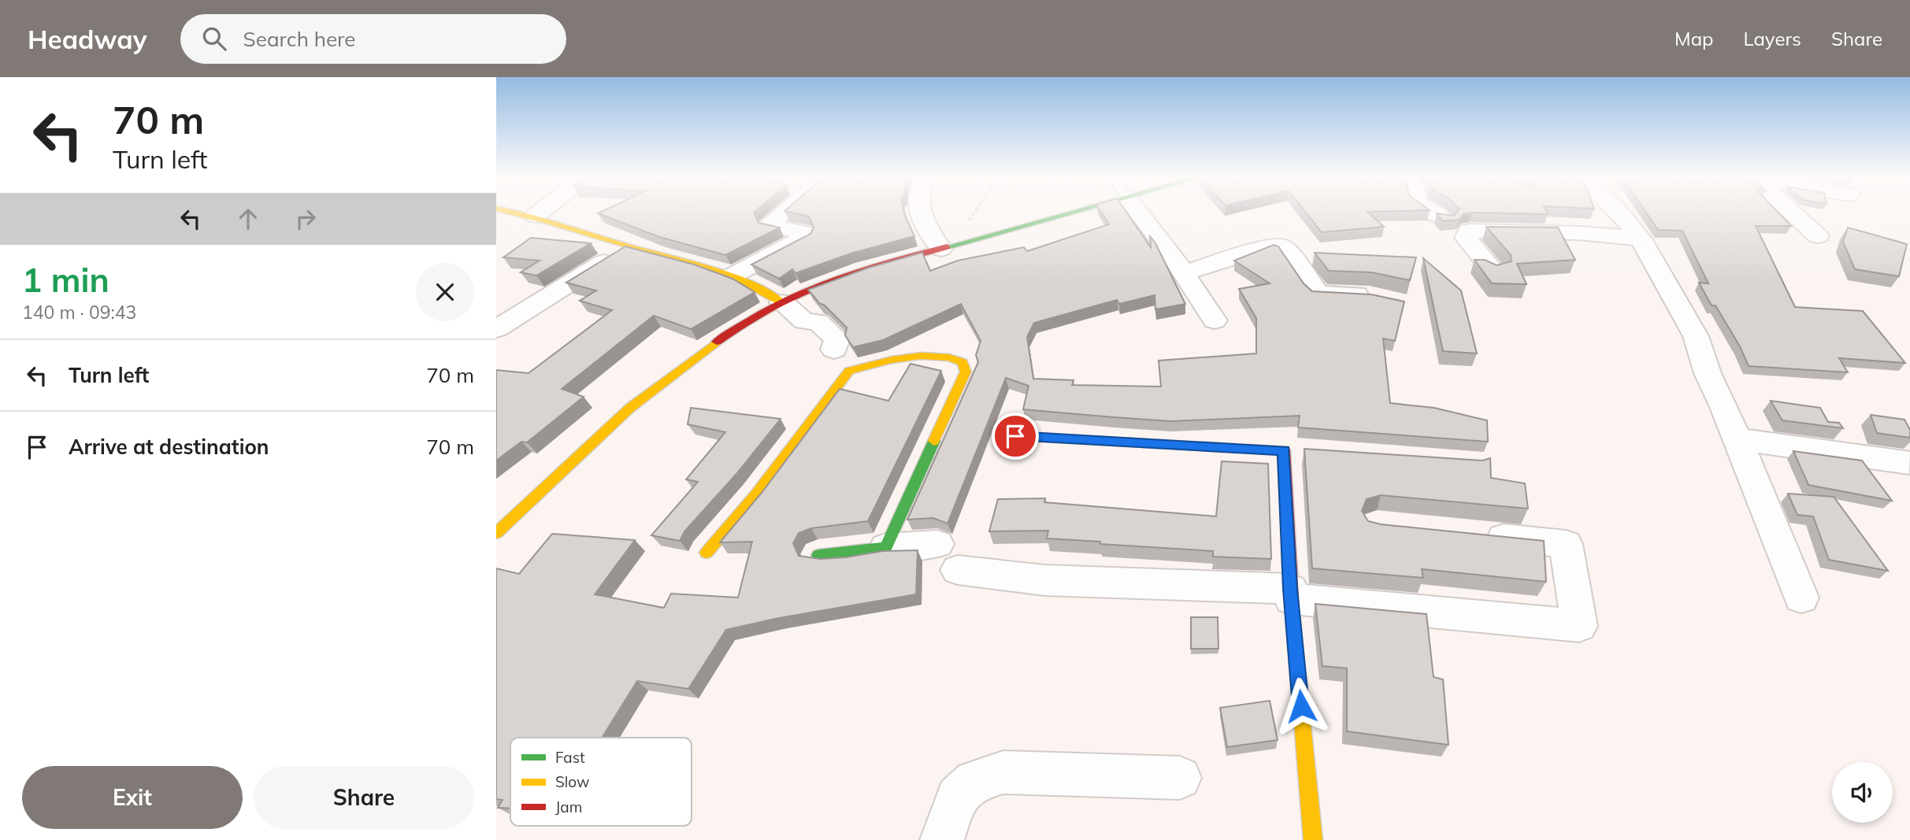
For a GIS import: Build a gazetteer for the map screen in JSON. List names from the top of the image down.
{
  "legend": ["Fast", "Slow", "Jam"],
  "page": {
    "header": "Headway",
    "search": "Search here",
    "nav": ["Map", "Layers", "Share"],
    "turn": ["70 m", "Turn left"],
    "heading": ["1 min", "140 m · 09:43"],
    "list": [
      {
        "name": "Turn left",
        "value": "70 m"
      },
      {
        "name": "Arrive at destination",
        "value": "70 m"
      }
    ],
    "buttons": ["Exit", "Share"]
  }
}
